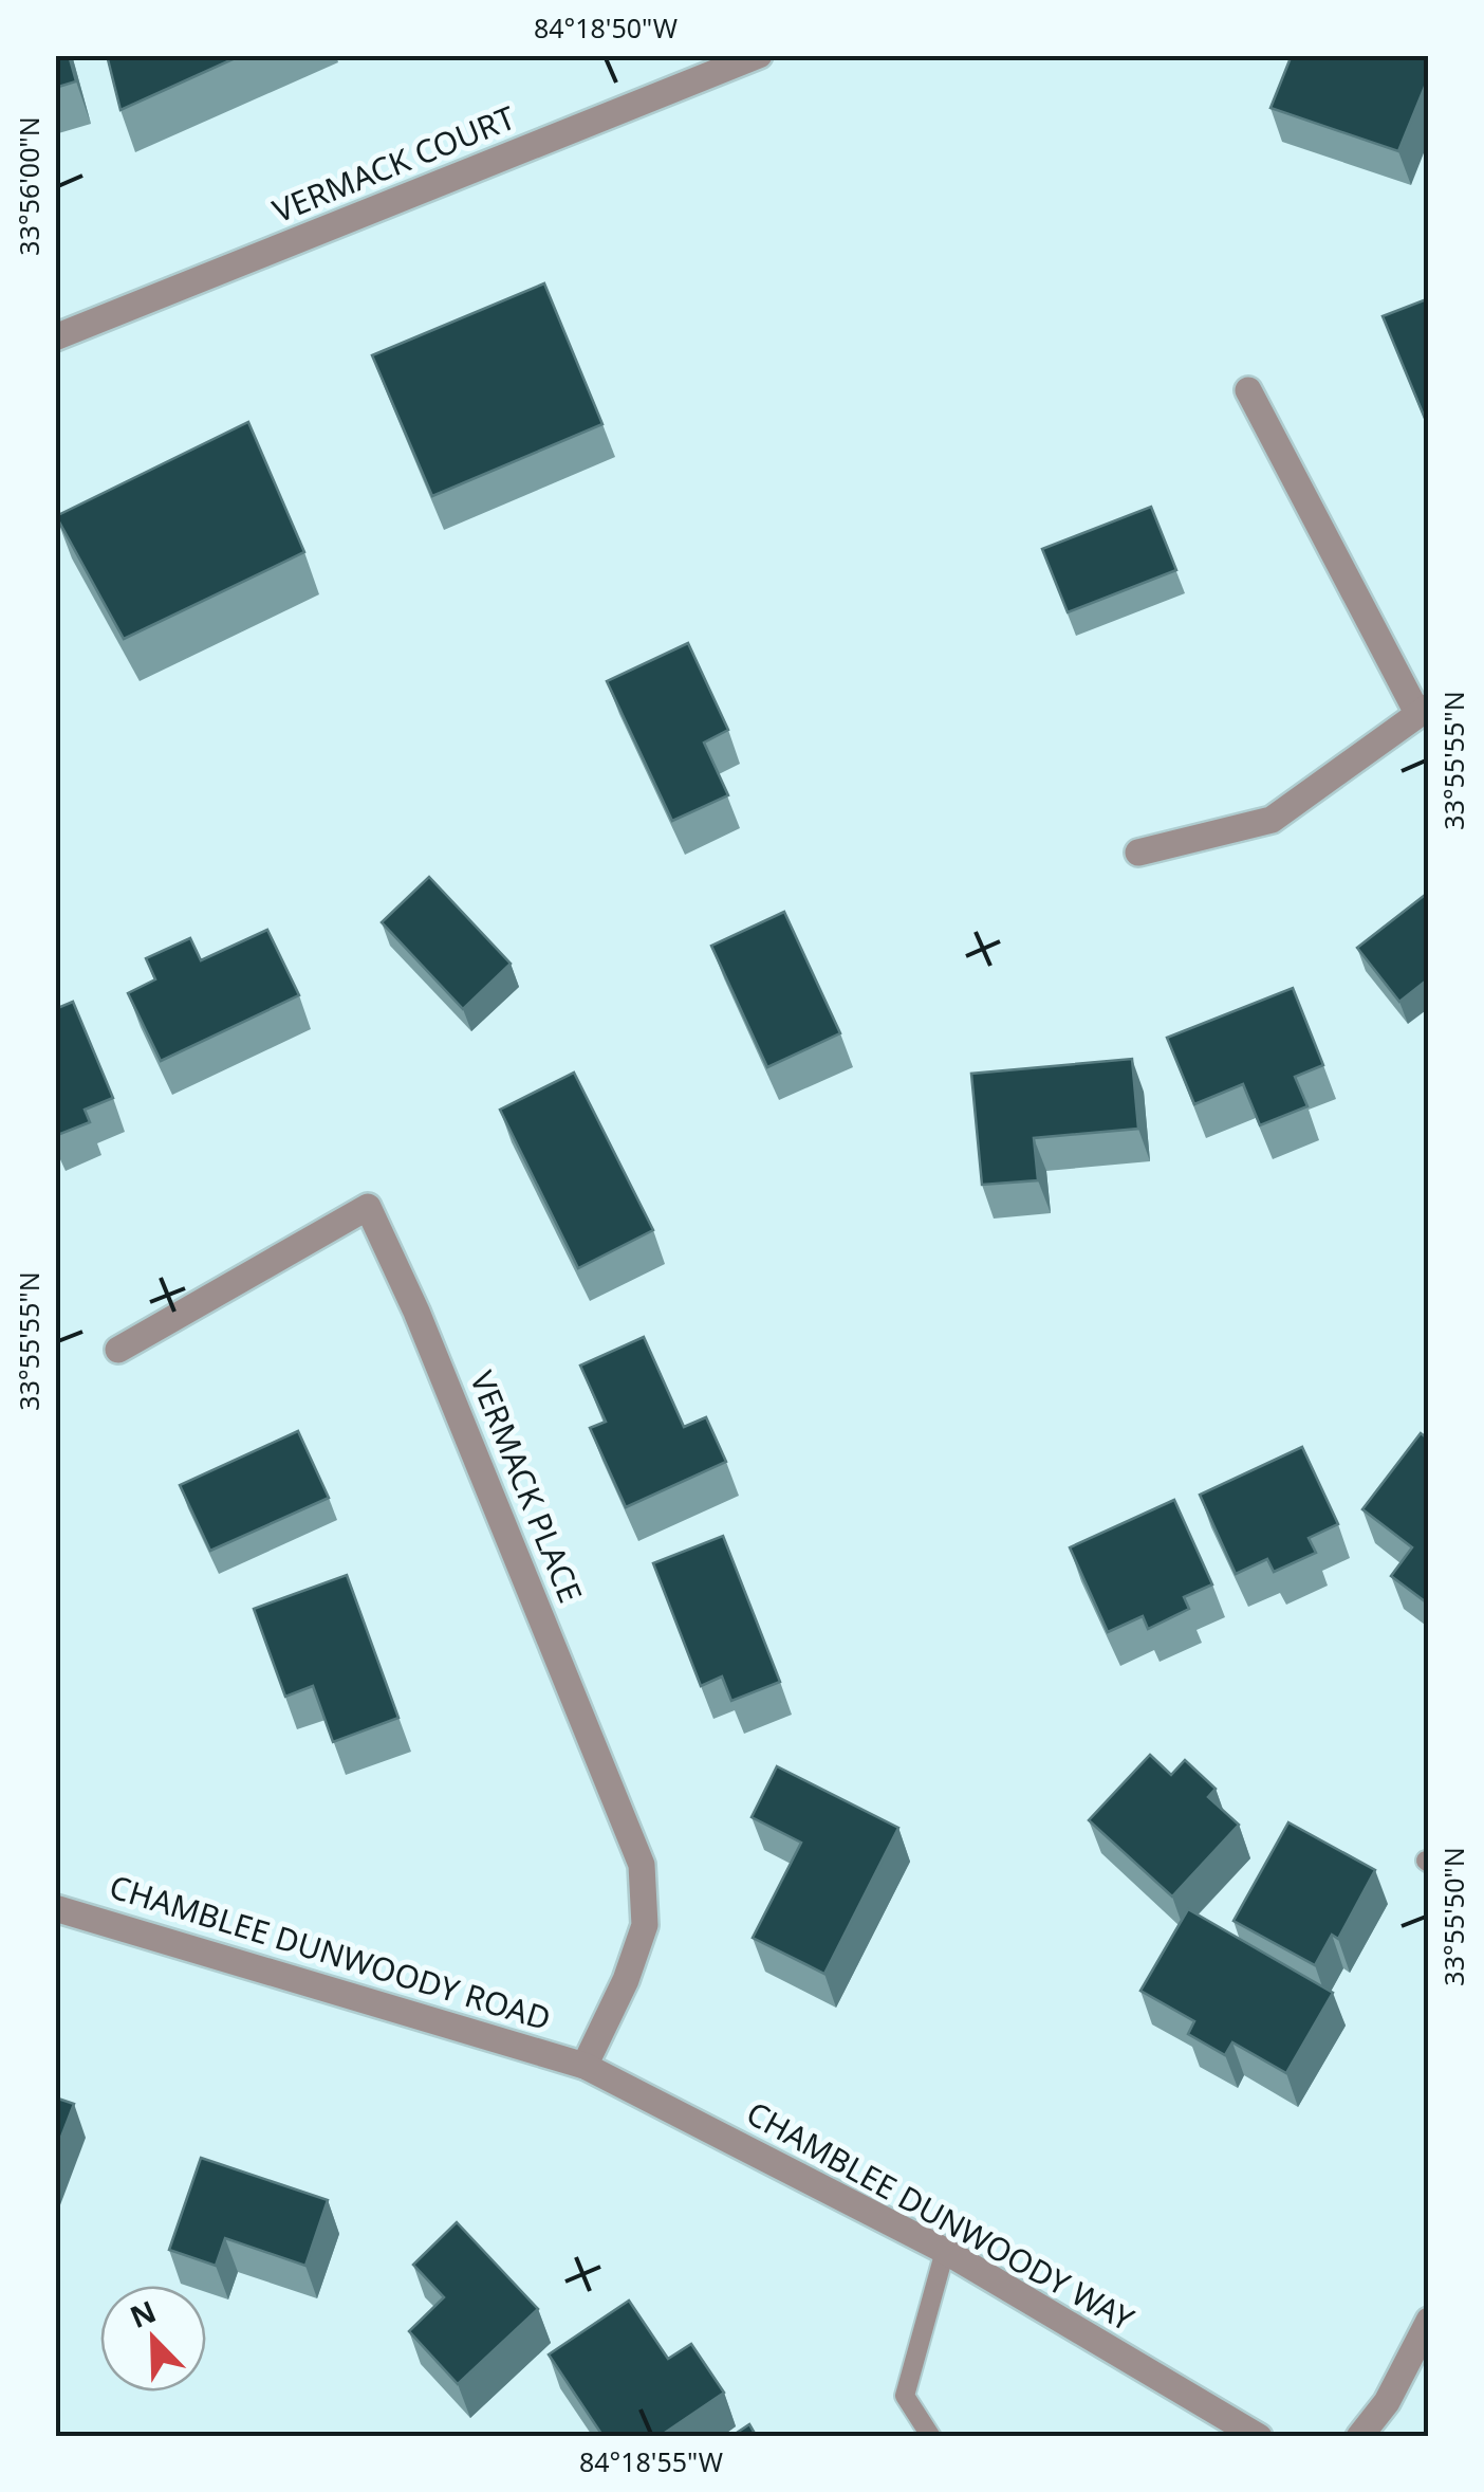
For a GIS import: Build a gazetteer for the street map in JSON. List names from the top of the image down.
{
  "streets": {
    "street": [
      "VERMACK COURT",
      "VERMACK PLACE",
      "CHAMBLEE DUNWOODY ROAD",
      "CHAMBLEE DUNWOODY WAY"
    ]
  },
  "crossings": [
    ["VERMACK PLACE", "CHAMBLEE DUNWOODY ROAD"],
    ["VERMACK PLACE", "CHAMBLEE DUNWOODY WAY"],
    ["CHAMBLEE DUNWOODY ROAD", "CHAMBLEE DUNWOODY WAY"]
  ],
  "north": "top left",
  "coordinates": [
    "84°18'50\"W",
    "33°56'00\"N",
    "33°55'55\"N",
    "33°55'50\"N",
    "84°18'55\"W"
  ]
}
